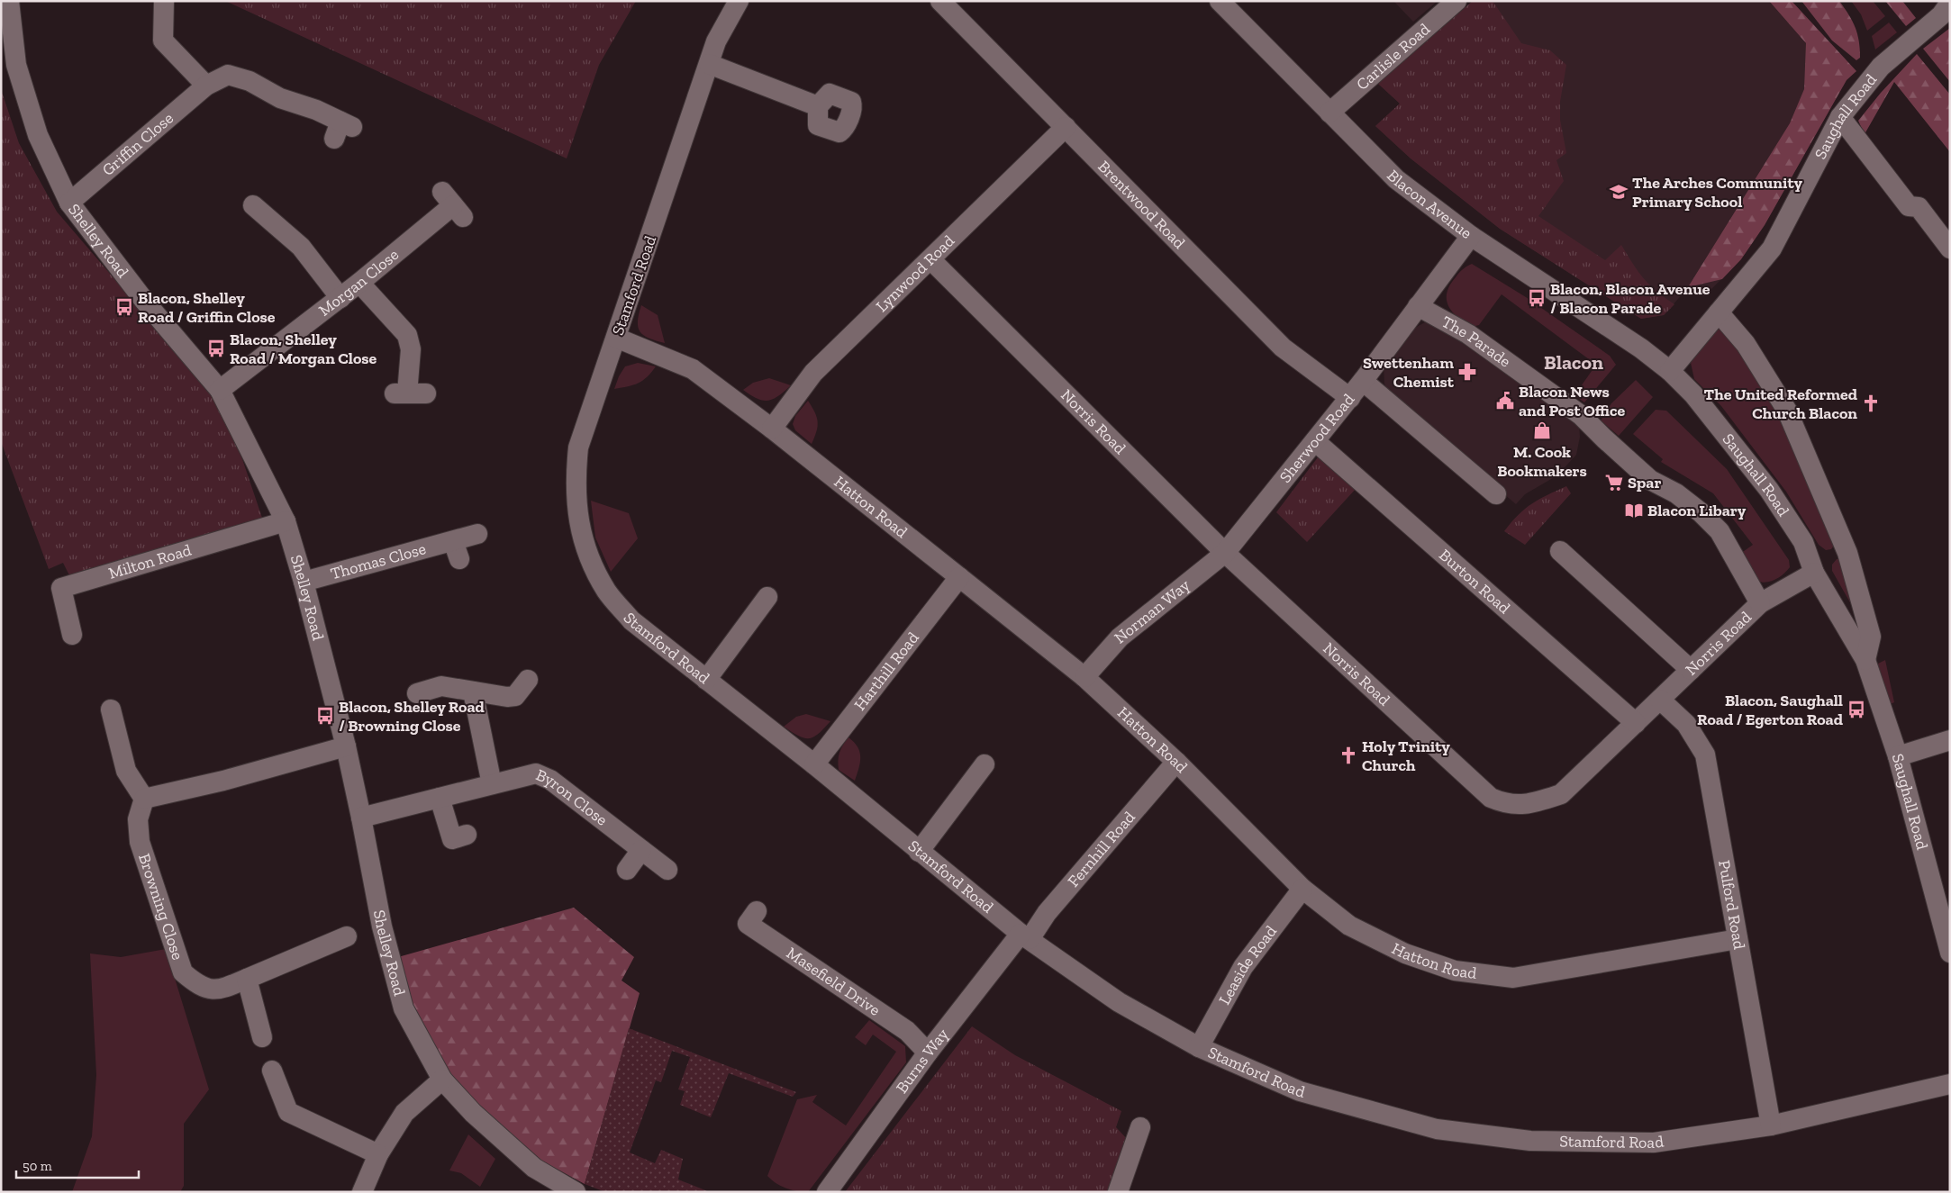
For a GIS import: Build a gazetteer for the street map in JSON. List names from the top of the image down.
{
  "streets": {
    "street": [
      "Carlisle Road",
      "Saughall Road",
      "Griffin Close",
      "Brentwood Road",
      "Blacon Avenue",
      "Shelley Road",
      "Lynwood Road",
      "Morgan Close",
      "Stamford Road",
      "The Parade",
      "Norris Road",
      "Sherwood Road",
      "Hatton Road",
      "Thomas Close",
      "Milton Road",
      "Burton Road",
      "Norman Way",
      "Harthill Road",
      "Byron Close",
      "Fernhill Road",
      "Pulford Road",
      "Browning Close",
      "Leaside Road",
      "Masefield Drive",
      "Burns Way"
    ]
  },
  "crossings": [
    ["Carlisle Road", "Blacon Avenue"],
    ["Saughall Road", "Blacon Avenue"],
    ["Saughall Road", "Norris Road"],
    ["Griffin Close", "Shelley Road"],
    ["Brentwood Road", "Lynwood Road"],
    ["Brentwood Road", "Sherwood Road"],
    ["Blacon Avenue", "Sherwood Road"],
    ["Shelley Road", "Morgan Close"],
    ["Shelley Road", "Thomas Close"],
    ["Shelley Road", "Milton Road"],
    ["Shelley Road", "Byron Close"],
    ["Lynwood Road", "Norris Road"],
    ["Lynwood Road", "Hatton Road"],
    ["Stamford Road", "Hatton Road"],
    ["Stamford Road", "Harthill Road"],
    ["Stamford Road", "Fernhill Road"],
    ["Stamford Road", "Pulford Road"],
    ["Stamford Road", "Leaside Road"],
    ["Stamford Road", "Burns Way"],
    ["The Parade", "Norris Road"],
    ["The Parade", "Sherwood Road"],
    ["Norris Road", "Sherwood Road"],
    ["Norris Road", "Burton Road"],
    ["Norris Road", "Norman Way"],
    ["Norris Road", "Pulford Road"],
    ["Sherwood Road", "Burton Road"],
    ["Sherwood Road", "Norman Way"],
    ["Hatton Road", "Norman Way"],
    ["Hatton Road", "Harthill Road"],
    ["Hatton Road", "Fernhill Road"],
    ["Hatton Road", "Pulford Road"],
    ["Hatton Road", "Leaside Road"],
    ["Fernhill Road", "Burns Way"],
    ["Masefield Drive", "Burns Way"]
  ],
  "districts": ["Blacon"],
  "places": {
    "school or university": ["The Arches Community Primary School"],
    "bus stop": [
      "Blacon, Blacon Avenue / Blacon Parade",
      "Blacon, Shelley Road / Griffin Close",
      "Blacon, Shelley Road / Morgan Close",
      "Blacon, Saughall Road / Egerton Road",
      "Blacon, Shelley Road / Browning Close"
    ],
    "pharmacy": ["Swettenham Chemist"],
    "public building": ["Blacon News and Post Office"],
    "church": ["The United Reformed Church Blacon", "Holy Trinity Church"],
    "shop": ["M. Cook Bookmakers"],
    "supermarket": ["Spar"],
    "library": ["Blacon Libary"]
  },
  "scale_bar": "50 m"
}
